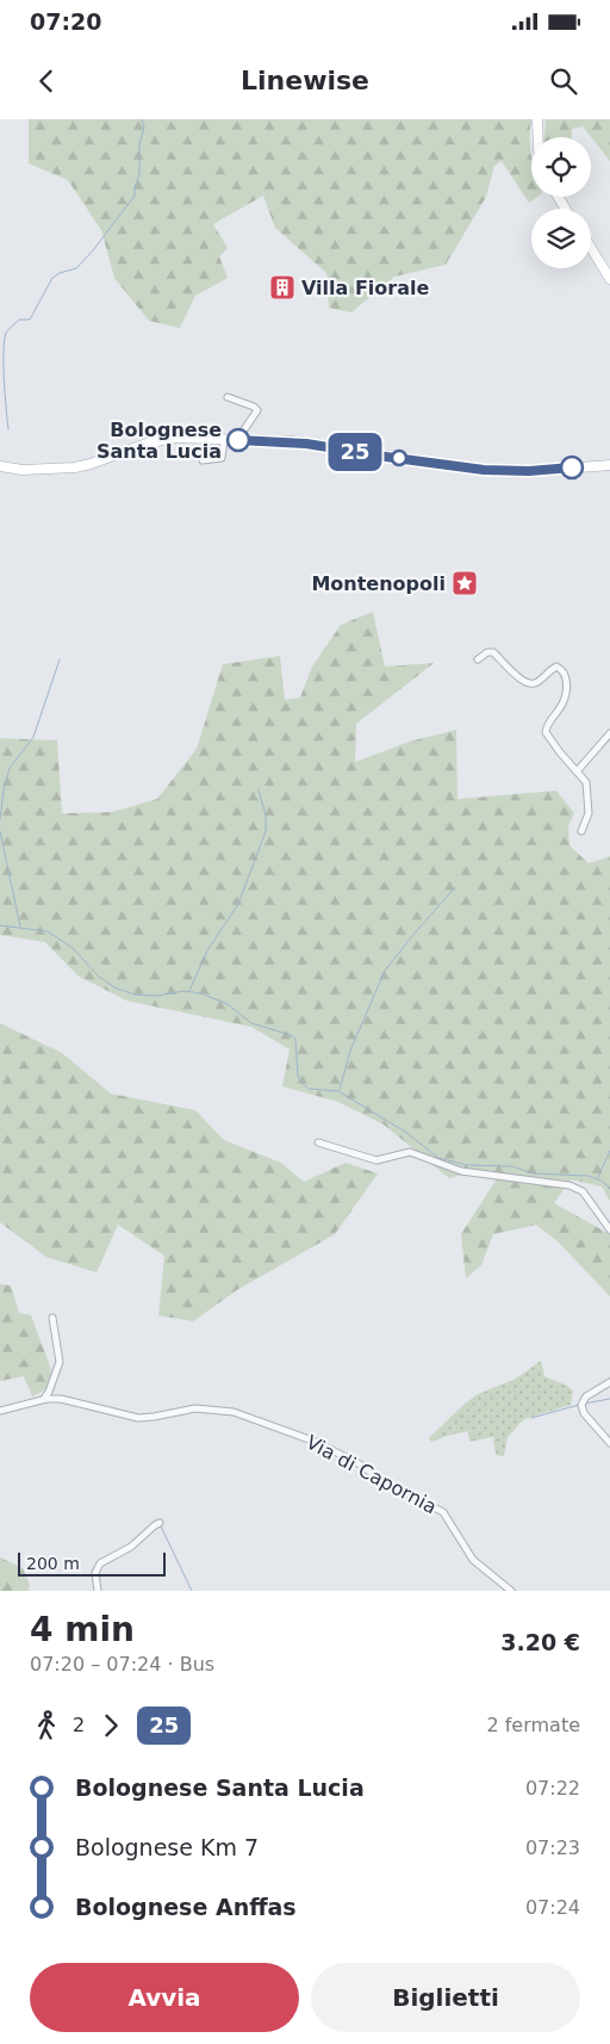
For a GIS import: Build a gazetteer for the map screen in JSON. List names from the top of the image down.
{
  "streets": {
    "street": ["Via di Capornia"]
  },
  "places": {
    "building": ["Villa Fiorale"],
    "other": ["Bolognese Santa Lucia"],
    "place": ["Montenopoli"]
  },
  "lines": ["bus line 25"],
  "scale_bar": "200 m",
  "page": {
    "status": "07:20",
    "header": "Linewise",
    "on_map": "25",
    "scale": "200 m",
    "heading": ["4 min", "07:20 – 07:24 · Bus", "3.20 €"],
    "legs": ["2", "25", "2 fermate"],
    "list": [
      {
        "name": "Bolognese Santa Lucia",
        "value": "07:22"
      },
      {
        "name": "Bolognese Km 7",
        "value": "07:23"
      },
      {
        "name": "Bolognese Anffas",
        "value": "07:24"
      }
    ],
    "buttons": ["Avvia", "Biglietti"]
  }
}
